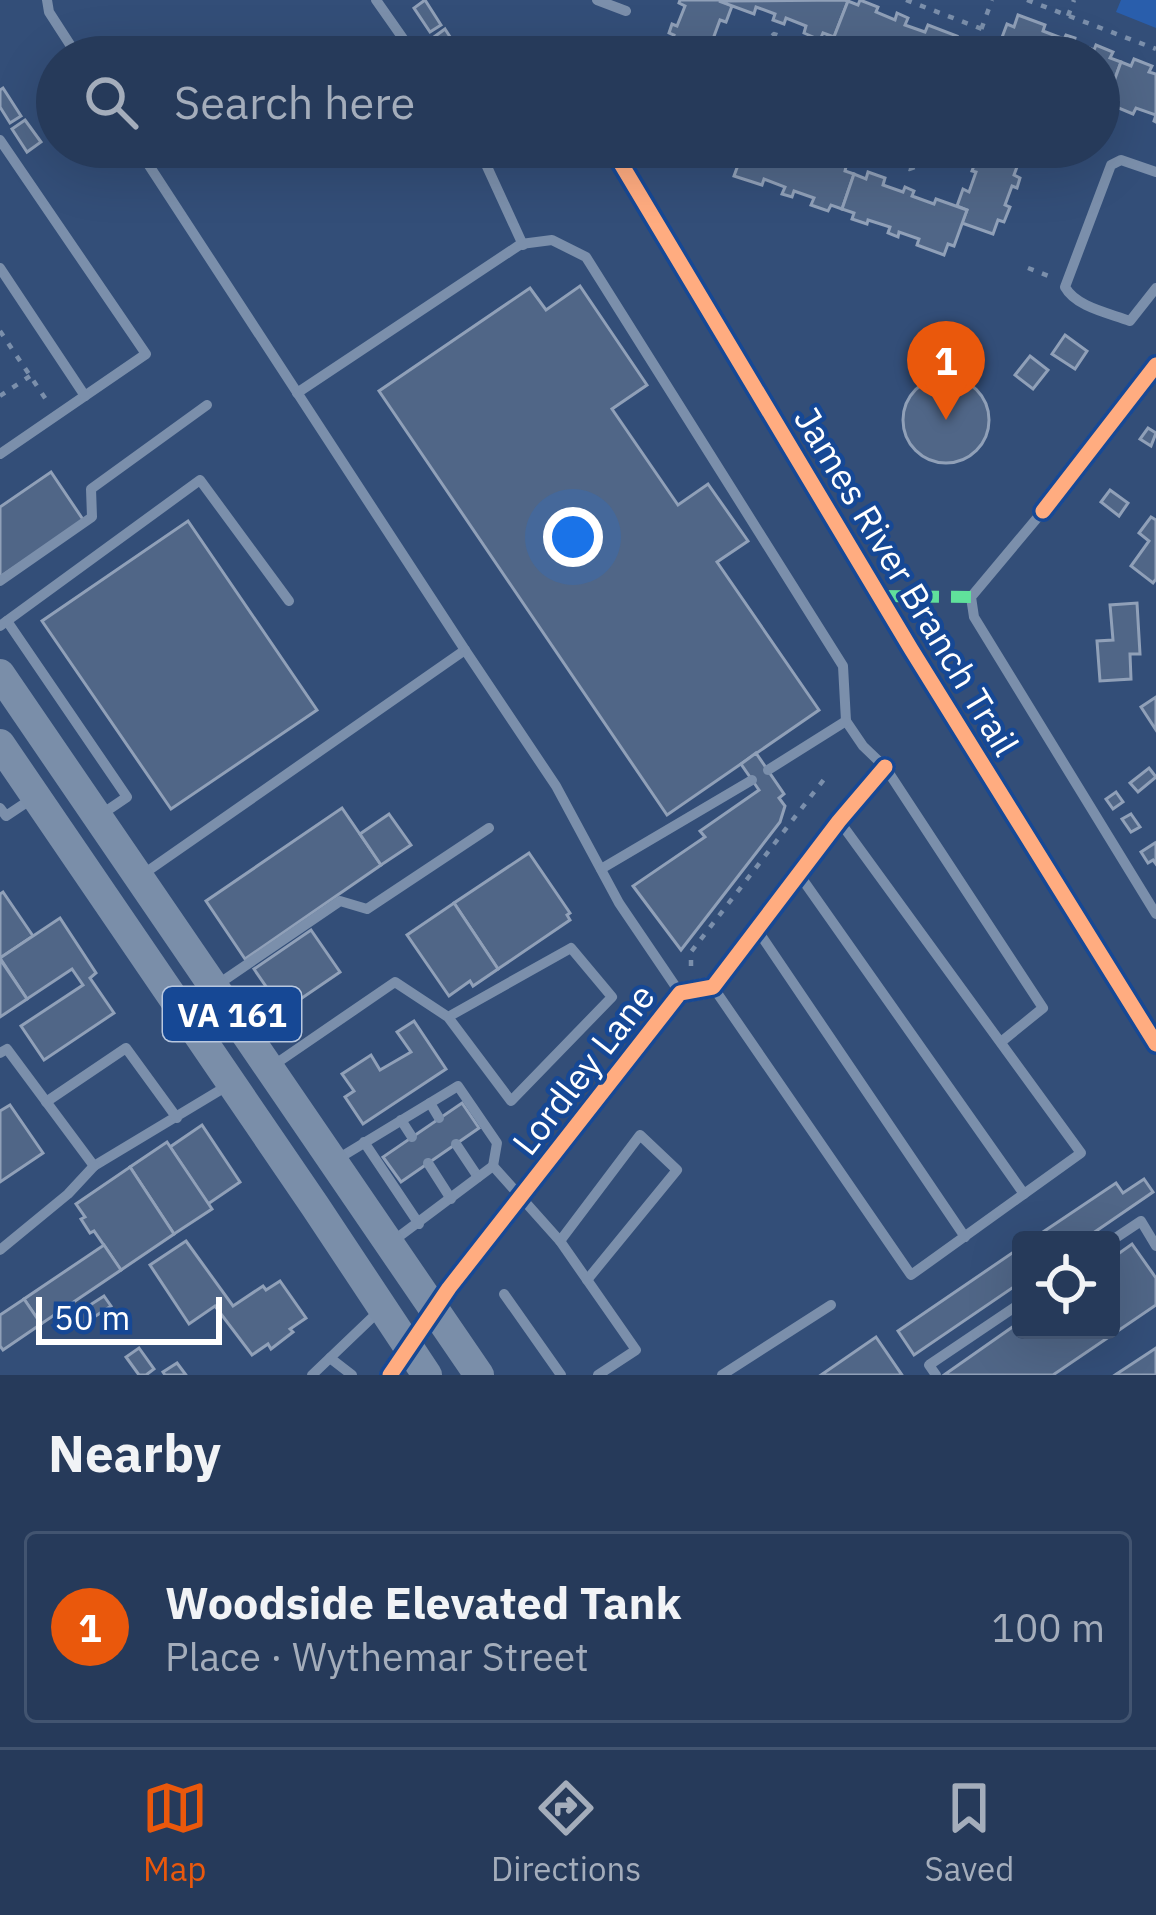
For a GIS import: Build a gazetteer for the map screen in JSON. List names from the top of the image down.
{
  "streets": {
    "main road": ["VA 161"],
    "street": ["Lordley Lane"],
    "cycle path": ["James River Branch Trail"]
  },
  "crossings": [
    ["VA 161", "Lordley Lane"]
  ],
  "scale_bar": "50 m",
  "page": {
    "search": "Search here",
    "pins": "1",
    "scale": "50 m",
    "heading": "Nearby",
    "list": [
      {
        "mark": "1",
        "name": "Woodside Elevated Tank",
        "note": "Place · Wythemar Street",
        "value": "100 m"
      }
    ],
    "nav": ["Map", "Directions", "Saved"]
  }
}
